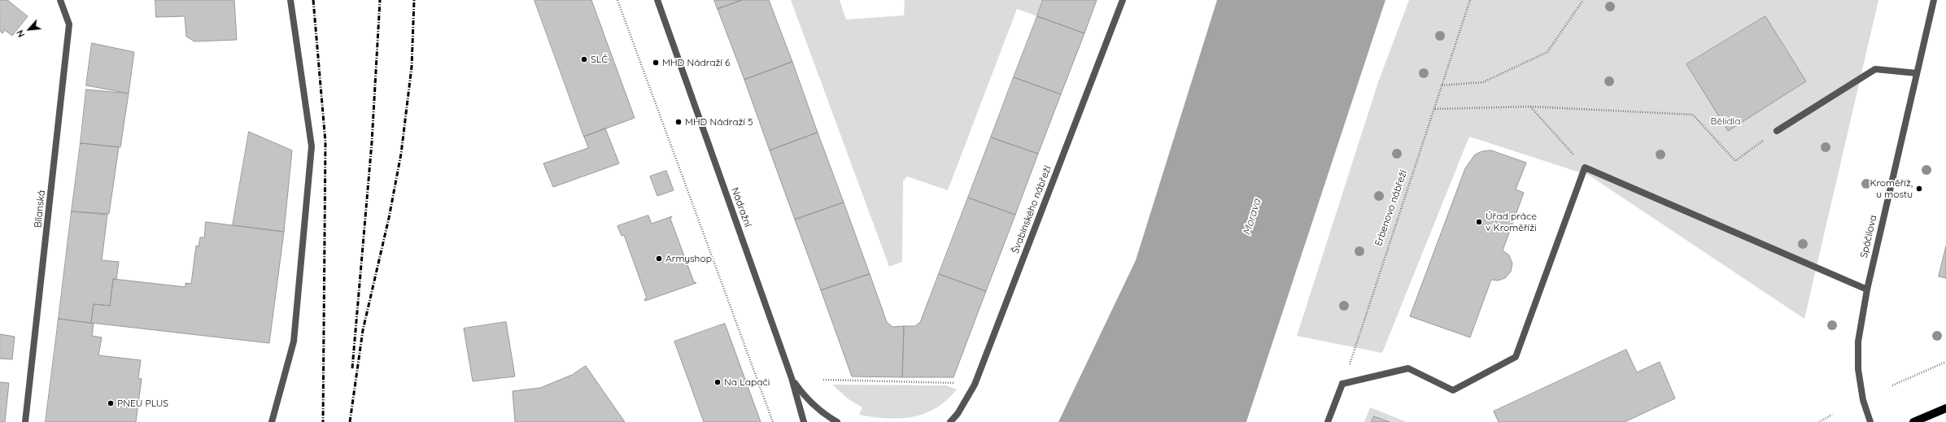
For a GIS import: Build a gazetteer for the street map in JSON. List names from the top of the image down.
{
  "streets": {
    "street": [
      "Nádražní",
      "Bílanská",
      "Švabinského nábřeží",
      "Spáčilova"
    ],
    "path": ["Erbenovo nábřeží"]
  },
  "water": ["Morava"],
  "parks": ["Bělidla"],
  "places": [
    "SLČ",
    "MHD Nádraží 6",
    "MHD Nádraží 5",
    "Kroměříž, u mostu",
    "Úřad práce v Kroměříži",
    "Armyshop",
    "Na Lapači",
    "PNEU PLUS"
  ],
  "north": "bottom left"
}
